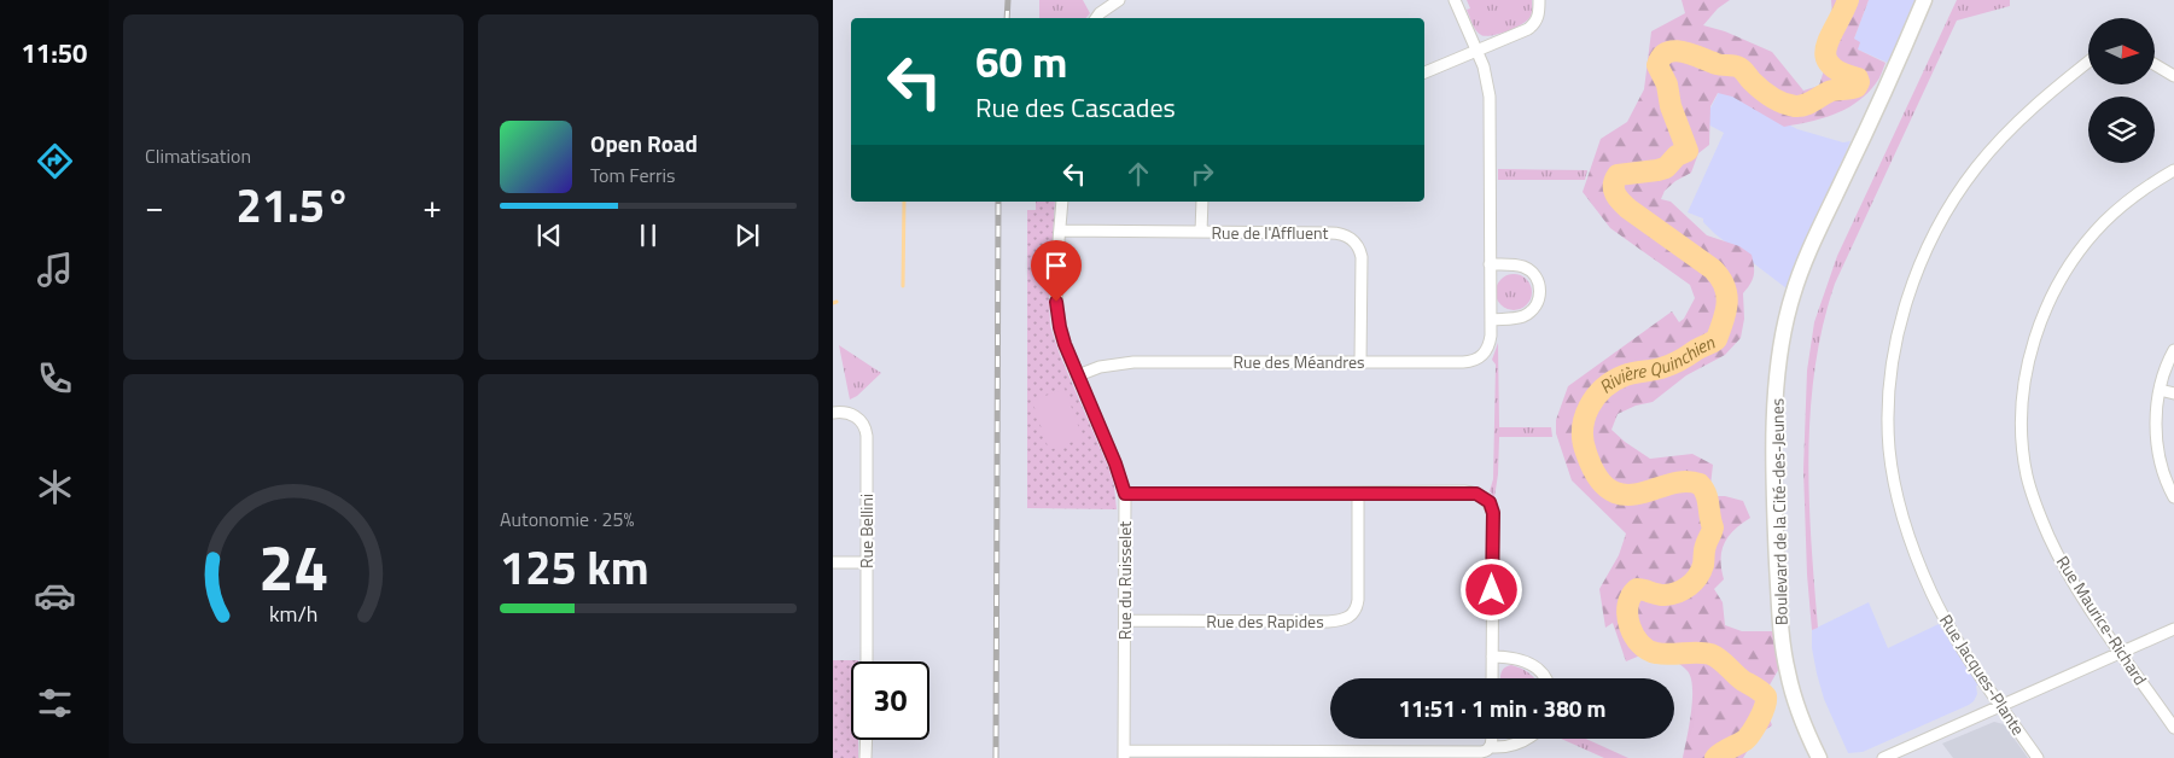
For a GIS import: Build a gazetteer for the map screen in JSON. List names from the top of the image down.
{
  "streets": {
    "main road": ["Boulevard de la Cité-des-Jeunes"],
    "street": [
      "Rue de l'Affluent",
      "Rue des Méandres",
      "Rue Bellini",
      "Rue du Ruisselet",
      "Rue Maurice-Richard",
      "Rue des Rapides",
      "Rue Jacques-Plante"
    ]
  },
  "crossings": [
    ["Rue de l'Affluent", "Rue des Méandres"],
    ["Rue de l'Affluent", "Rue du Ruisselet"],
    ["Rue des Méandres", "Rue du Ruisselet"],
    ["Rue du Ruisselet", "Rue des Rapides"]
  ],
  "water": ["Rivière Quinchien"],
  "north": "right",
  "page": {
    "tabs": "11:50",
    "tile": [
      "Climatisation",
      ["Autonomie · 25%", "125 km"]
    ],
    "turn": ["60 m", "Rue des Cascades"],
    "song": ["Open Road", "Tom Ferris"],
    "heat": ["−", "21.5°", "+"],
    "limit": "30",
    "trip": "11:51 · 1 min · 380 m",
    "gauge": ["24", "km/h"]
  }
}
